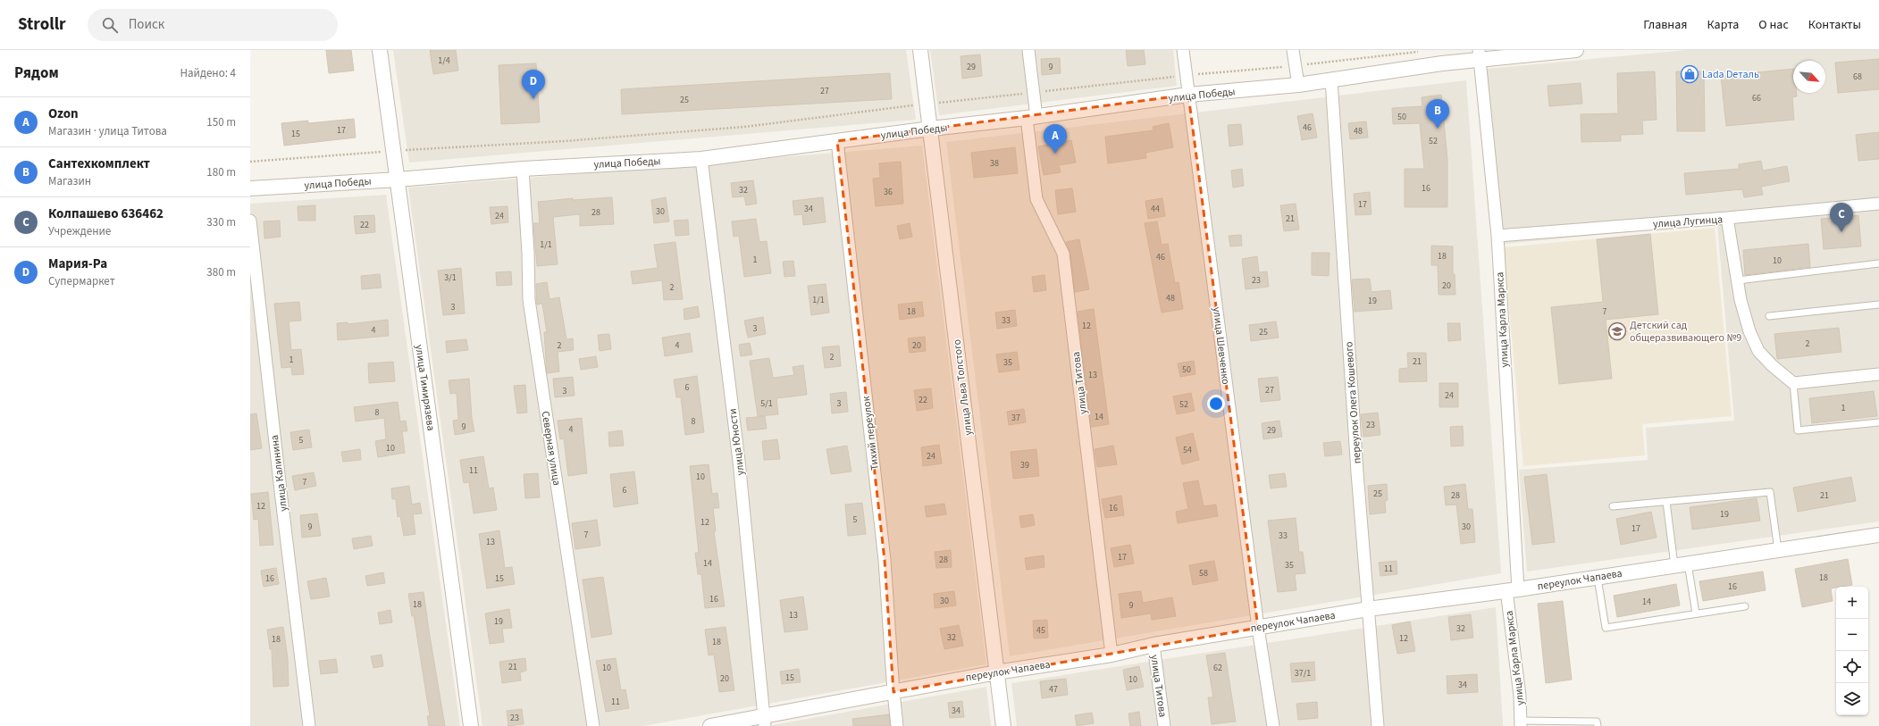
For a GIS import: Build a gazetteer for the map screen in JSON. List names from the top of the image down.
{
  "streets": {
    "street": [
      "улица Победы",
      "улица Лугинца",
      "улица Карла Маркса",
      "улица Шевченко",
      "улица Титова",
      "улица Тимирязева",
      "улица Льва Толстого",
      "переулок Олега Кошевого",
      "Тихий переулок",
      "улица Юности",
      "Северная улица",
      "улица Калинина",
      "переулок Чапаева"
    ]
  },
  "crossings": [
    ["улица Победы", "улица Карла Маркса"],
    ["улица Победы", "улица Шевченко"],
    ["улица Победы", "улица Титова"],
    ["улица Победы", "улица Тимирязева"],
    ["улица Победы", "улица Льва Толстого"],
    ["улица Победы", "переулок Олега Кошевого"],
    ["улица Победы", "Тихий переулок"],
    ["улица Победы", "улица Юности"],
    ["улица Победы", "Северная улица"],
    ["улица Лугинца", "улица Карла Маркса"],
    ["улица Карла Маркса", "переулок Чапаева"],
    ["улица Шевченко", "переулок Чапаева"],
    ["улица Титова", "переулок Чапаева"],
    ["улица Льва Толстого", "переулок Чапаева"],
    ["переулок Олега Кошевого", "переулок Чапаева"],
    ["Тихий переулок", "переулок Чапаева"],
    ["улица Юности", "переулок Чапаева"]
  ],
  "places": {
    "shop": ["Lada Dеталь"],
    "school or university": ["Детский сад общеразвивающего №9"]
  },
  "house_numbers": [
    "1/4",
    "29",
    "9",
    "68",
    "27",
    "66",
    "25",
    "50",
    "46",
    "17",
    "48",
    "15",
    "52",
    "38",
    "16",
    "32",
    "36",
    "17",
    "34",
    "44",
    "30",
    "28",
    "24",
    "21",
    "22",
    "1/1",
    "18",
    "46",
    "1",
    "10",
    "3/1",
    "23",
    "20",
    "2",
    "48",
    "1/1",
    "19",
    "3",
    "18",
    "7",
    "33",
    "12",
    "3",
    "4",
    "25",
    "2",
    "2",
    "4",
    "20",
    "2",
    "1",
    "21",
    "35",
    "50",
    "13",
    "6",
    "27",
    "3",
    "24",
    "22",
    "5/1",
    "3",
    "52",
    "1",
    "8",
    "14",
    "37",
    "8",
    "23",
    "9",
    "4",
    "29",
    "5",
    "10",
    "54",
    "24",
    "39",
    "11",
    "10",
    "7",
    "6",
    "25",
    "28",
    "21",
    "12",
    "16",
    "19",
    "5",
    "12",
    "9",
    "30",
    "17",
    "7",
    "33",
    "13",
    "17",
    "28",
    "14",
    "35",
    "11",
    "58",
    "18",
    "16",
    "15",
    "16",
    "16",
    "30",
    "14",
    "18",
    "9",
    "13",
    "19",
    "32",
    "45",
    "32",
    "12",
    "18",
    "18",
    "21",
    "10",
    "62",
    "37/1",
    "15",
    "20",
    "10",
    "34",
    "47",
    "11",
    "34",
    "23"
  ],
  "north": "bottom right",
  "page": {
    "header": "Strollr",
    "search": "Поиск",
    "nav": [
      "Главная",
      "Карта",
      "О нас",
      "Контакты"
    ],
    "heading": ["Рядом", "Найдено: 4"],
    "pins": [
      "D",
      "B",
      "A",
      "C"
    ],
    "list": [
      {
        "mark": "A",
        "name": "Ozon",
        "note": "Магазин · улица Титова",
        "value": "150 m"
      },
      {
        "mark": "B",
        "name": "Сантехкомплект",
        "note": "Магазин",
        "value": "180 m"
      },
      {
        "mark": "C",
        "name": "Колпашево 636462",
        "note": "Учреждение",
        "value": "330 m"
      },
      {
        "mark": "D",
        "name": "Мария-Ра",
        "note": "Супермаркет",
        "value": "380 m"
      }
    ],
    "map_buttons": ["+", "−"]
  }
}
